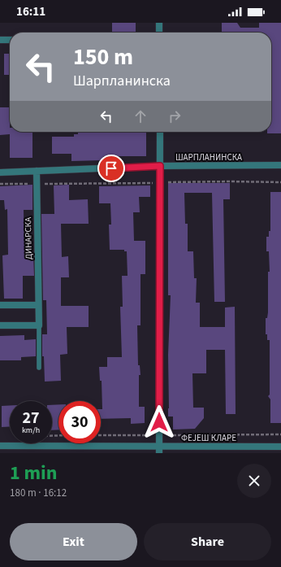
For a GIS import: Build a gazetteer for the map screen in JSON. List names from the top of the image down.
{
  "streets": {
    "street": ["ШАРПЛАНИНСКА", "ДИНАРСКА", "ФЕЈЕШ КЛАРЕ"]
  },
  "crossings": [
    ["ШАРПЛАНИНСКА", "ДИНАРСКА"]
  ],
  "page": {
    "status": "16:11",
    "turn": ["150 m", "Шарпланинска"],
    "speed": "27 km/h",
    "limit": "30",
    "heading": ["1 min", "180 m · 16:12"],
    "buttons": ["Exit", "Share"]
  }
}
